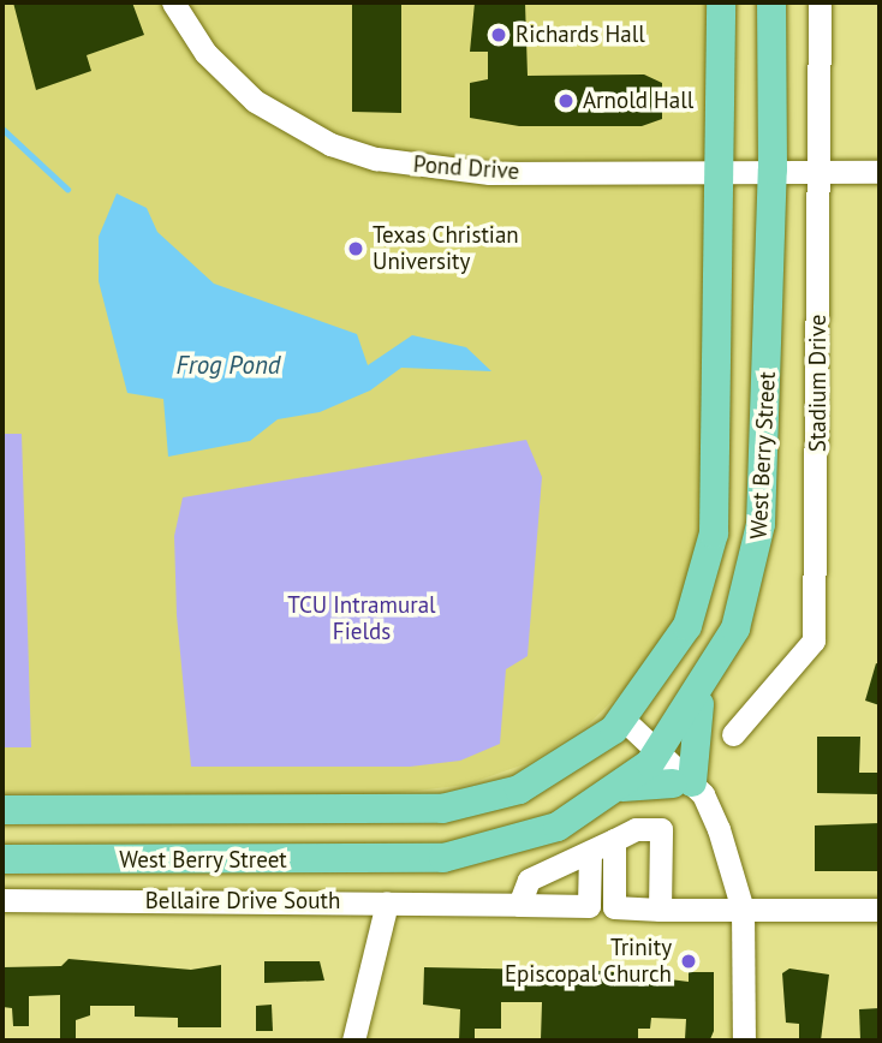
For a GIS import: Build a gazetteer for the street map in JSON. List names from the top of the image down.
{
  "streets": {
    "main road": ["West Berry Street"],
    "street": ["Pond Drive", "Stadium Drive", "Bellaire Drive South"]
  },
  "crossings": [
    ["Pond Drive", "Stadium Drive"],
    ["Pond Drive", "West Berry Street"]
  ],
  "water": ["Frog Pond"],
  "parks": ["TCU Intramural Fields"],
  "places": [
    "Richards Hall",
    "Arnold Hall",
    "Texas Christian University",
    "Trinity Episcopal Church"
  ]
}
